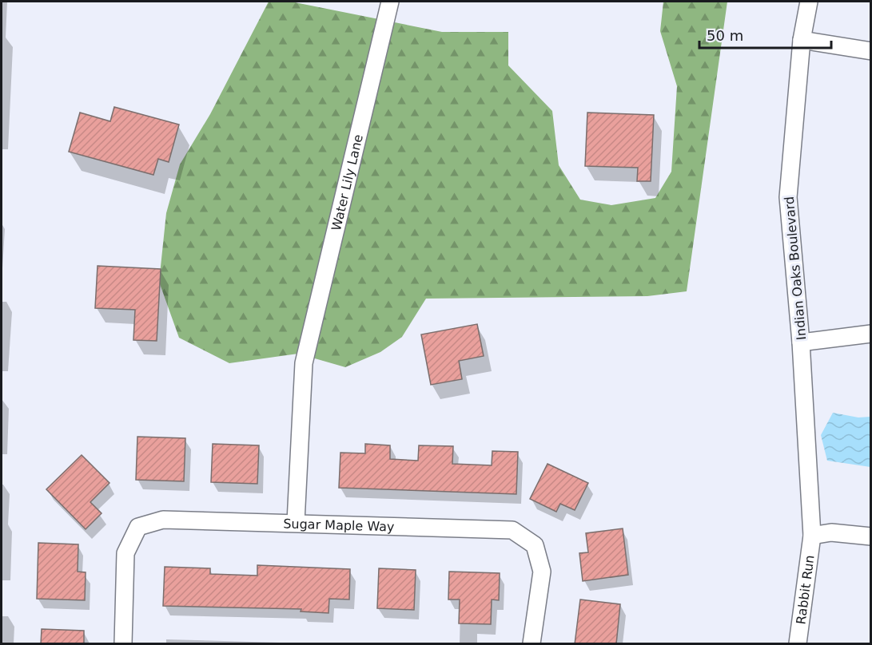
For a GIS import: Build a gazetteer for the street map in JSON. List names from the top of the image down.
{
  "streets": {
    "street": [
      "Water Lily Lane",
      "Indian Oaks Boulevard",
      "Sugar Maple Way",
      "Rabbit Run"
    ]
  },
  "crossings": [
    ["Water Lily Lane", "Sugar Maple Way"],
    ["Indian Oaks Boulevard", "Rabbit Run"]
  ],
  "scale_bar": "50 m"
}
